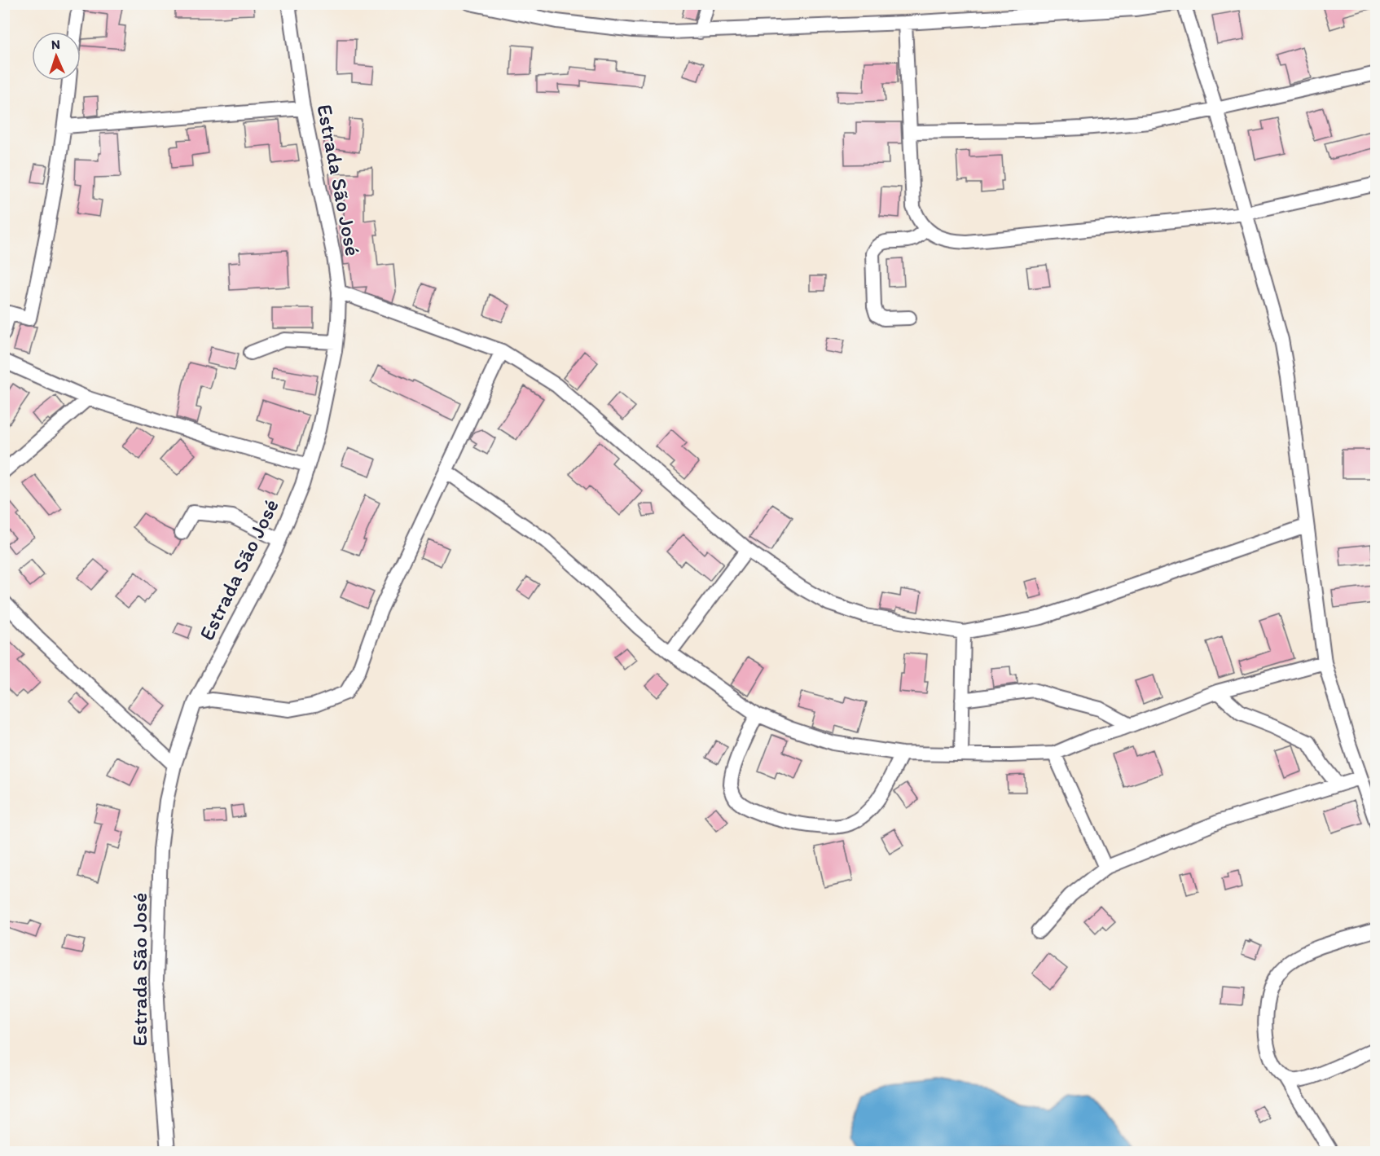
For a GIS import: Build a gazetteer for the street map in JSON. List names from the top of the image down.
{
  "streets": {
    "street": ["Estrada São José"]
  },
  "north": "top"
}
